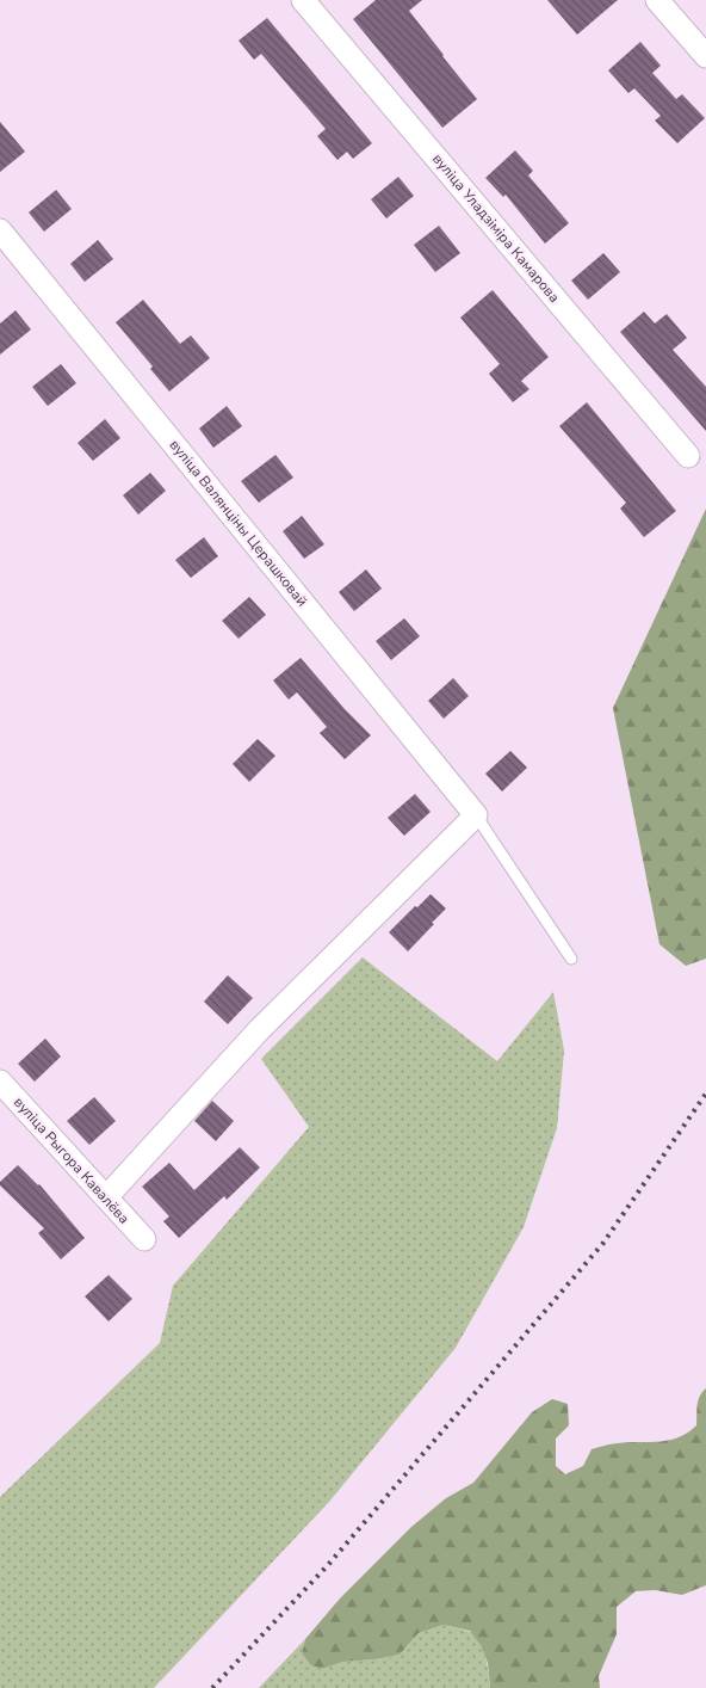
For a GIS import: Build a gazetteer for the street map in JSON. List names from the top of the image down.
{
  "streets": {
    "street": ["вуліца Уладзіміра Камарова", "вуліца Валянціны Церашковай", "вуліца Рыгора Кавалёва"]
  }
}
